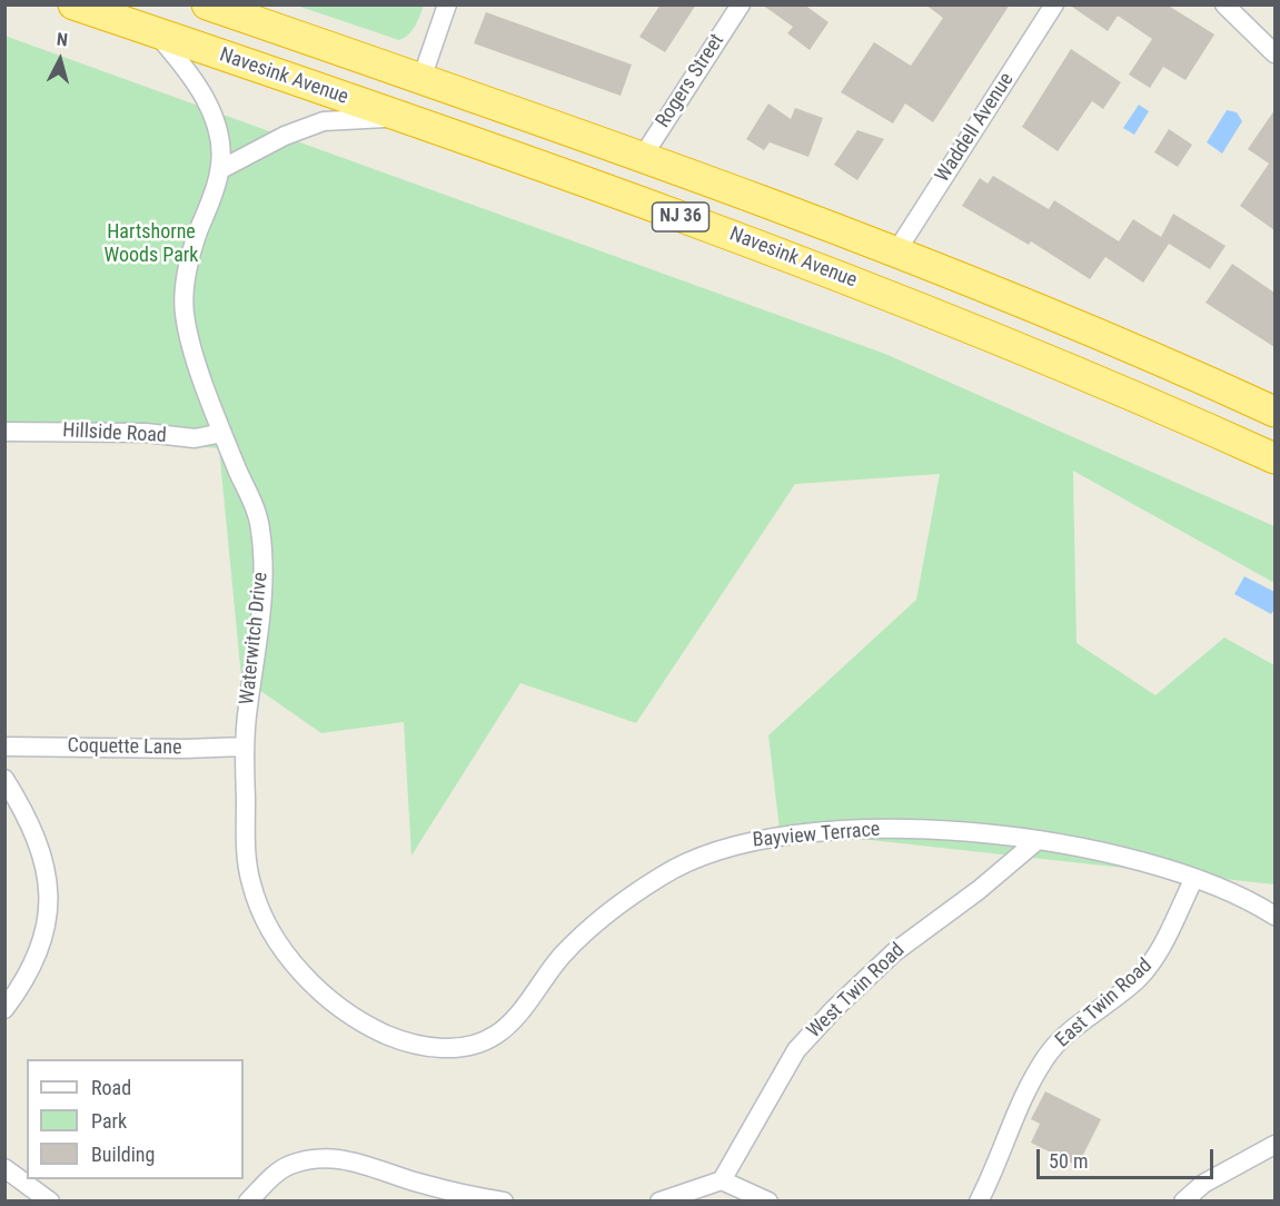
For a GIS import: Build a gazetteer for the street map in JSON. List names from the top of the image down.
{
  "streets": {
    "highway": ["Navesink Avenue", "NJ 36"],
    "street": [
      "Rogers Street",
      "Waddell Avenue",
      "Hillside Road",
      "Waterwitch Drive",
      "Coquette Lane",
      "Bayview Terrace",
      "West Twin Road",
      "East Twin Road"
    ]
  },
  "crossings": [
    ["Navesink Avenue", "Rogers Street"],
    ["Navesink Avenue", "Waddell Avenue"],
    ["Hillside Road", "Waterwitch Drive"],
    ["Waterwitch Drive", "Coquette Lane"],
    ["Waterwitch Drive", "Bayview Terrace"],
    ["Bayview Terrace", "West Twin Road"],
    ["Bayview Terrace", "East Twin Road"]
  ],
  "parks": ["Hartshorne Woods Park"],
  "legend": ["Road", "Park", "Building"],
  "scale_bar": "50 m",
  "north": "top"
}
